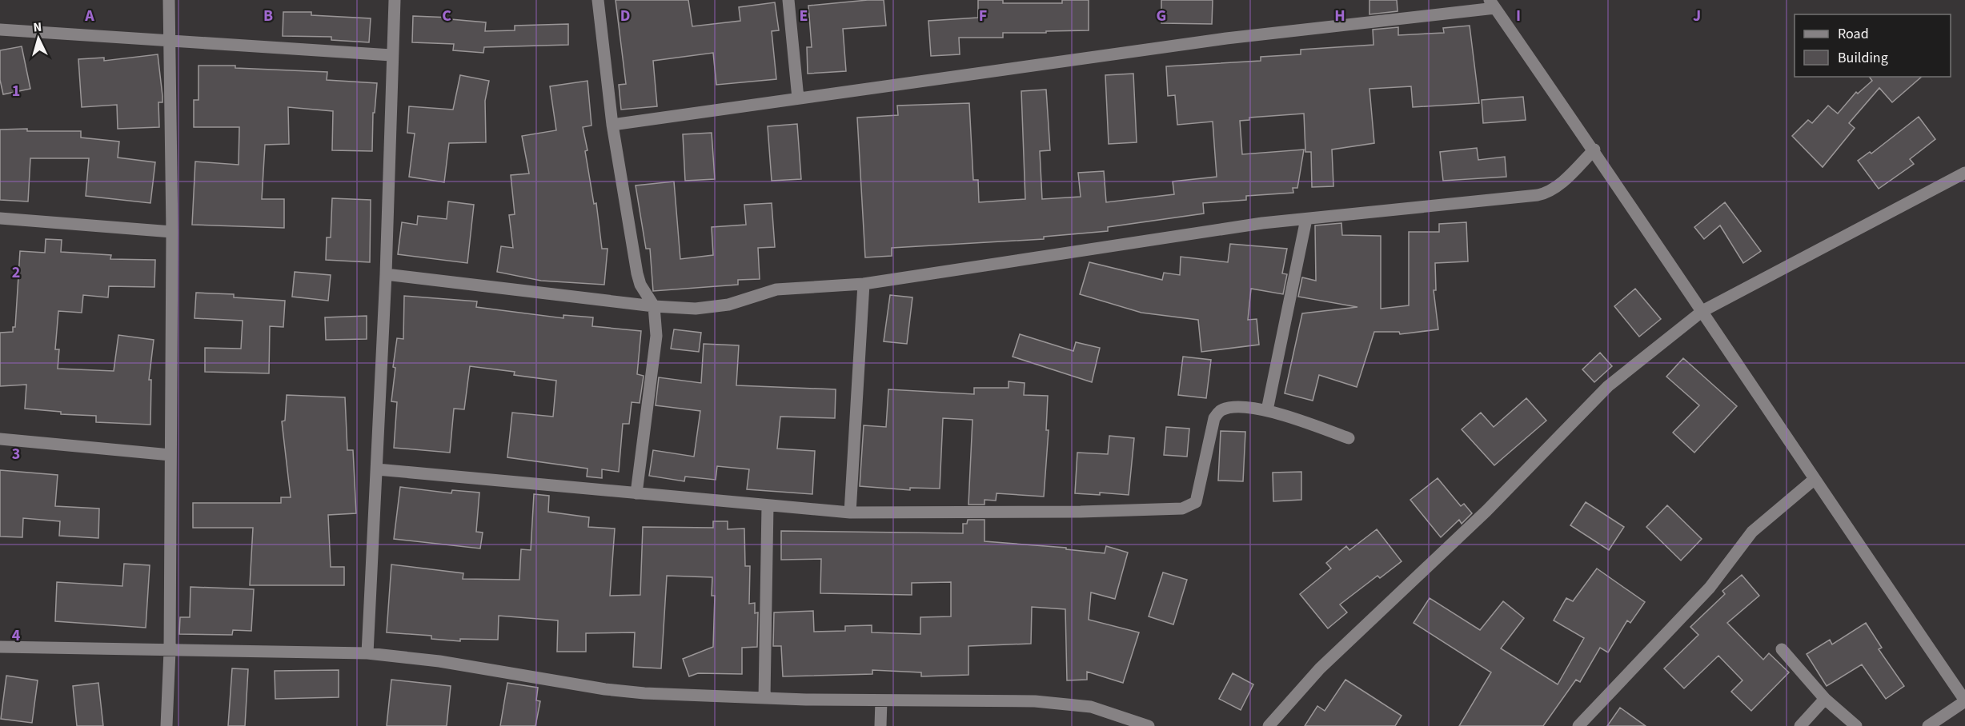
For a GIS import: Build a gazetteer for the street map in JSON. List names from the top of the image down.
{
  "legend": ["Road", "Building"],
  "north": "top",
  "grid": {
    "columns": [
      "A",
      "B",
      "C",
      "D",
      "E",
      "F",
      "G",
      "H",
      "I",
      "J"
    ],
    "rows": [
      "1",
      "2",
      "3",
      "4"
    ]
  }
}
